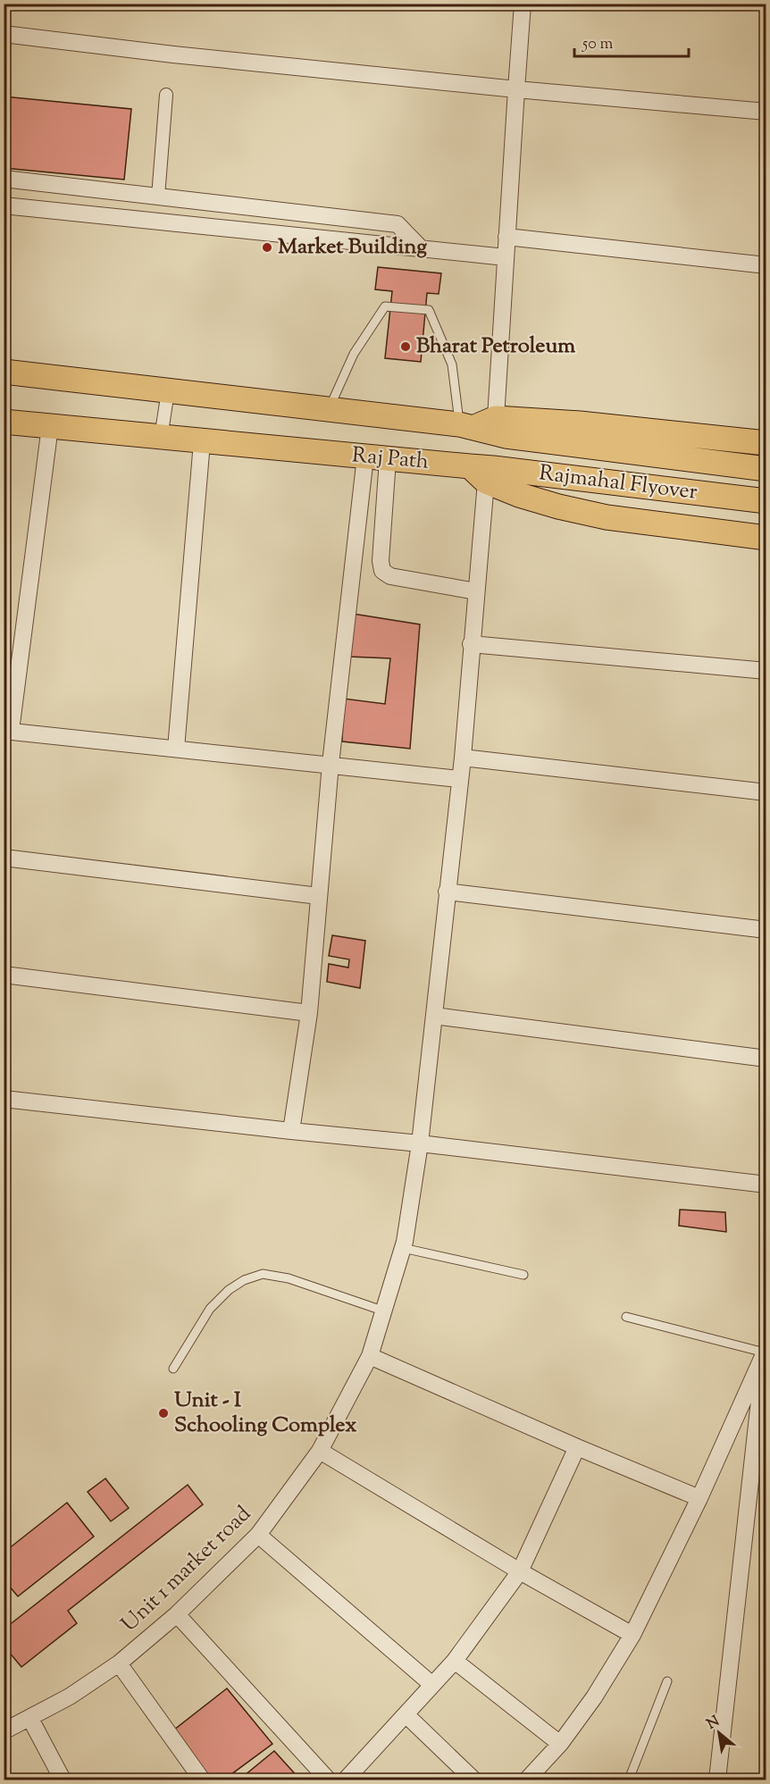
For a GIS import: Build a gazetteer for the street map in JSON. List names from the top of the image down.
{
  "streets": {
    "main road": ["Raj Path", "Rajmahal Flyover"],
    "street": ["Unit 1 market road"]
  },
  "crossings": [
    ["Raj Path", "Rajmahal Flyover"],
    ["Raj Path", "Unit 1 market road"],
    ["Rajmahal Flyover", "Unit 1 market road"]
  ],
  "places": ["Market Building", "Bharat Petroleum", "Unit - I Schooling Complex"],
  "scale_bar": "50 m",
  "north": "top left"
}
